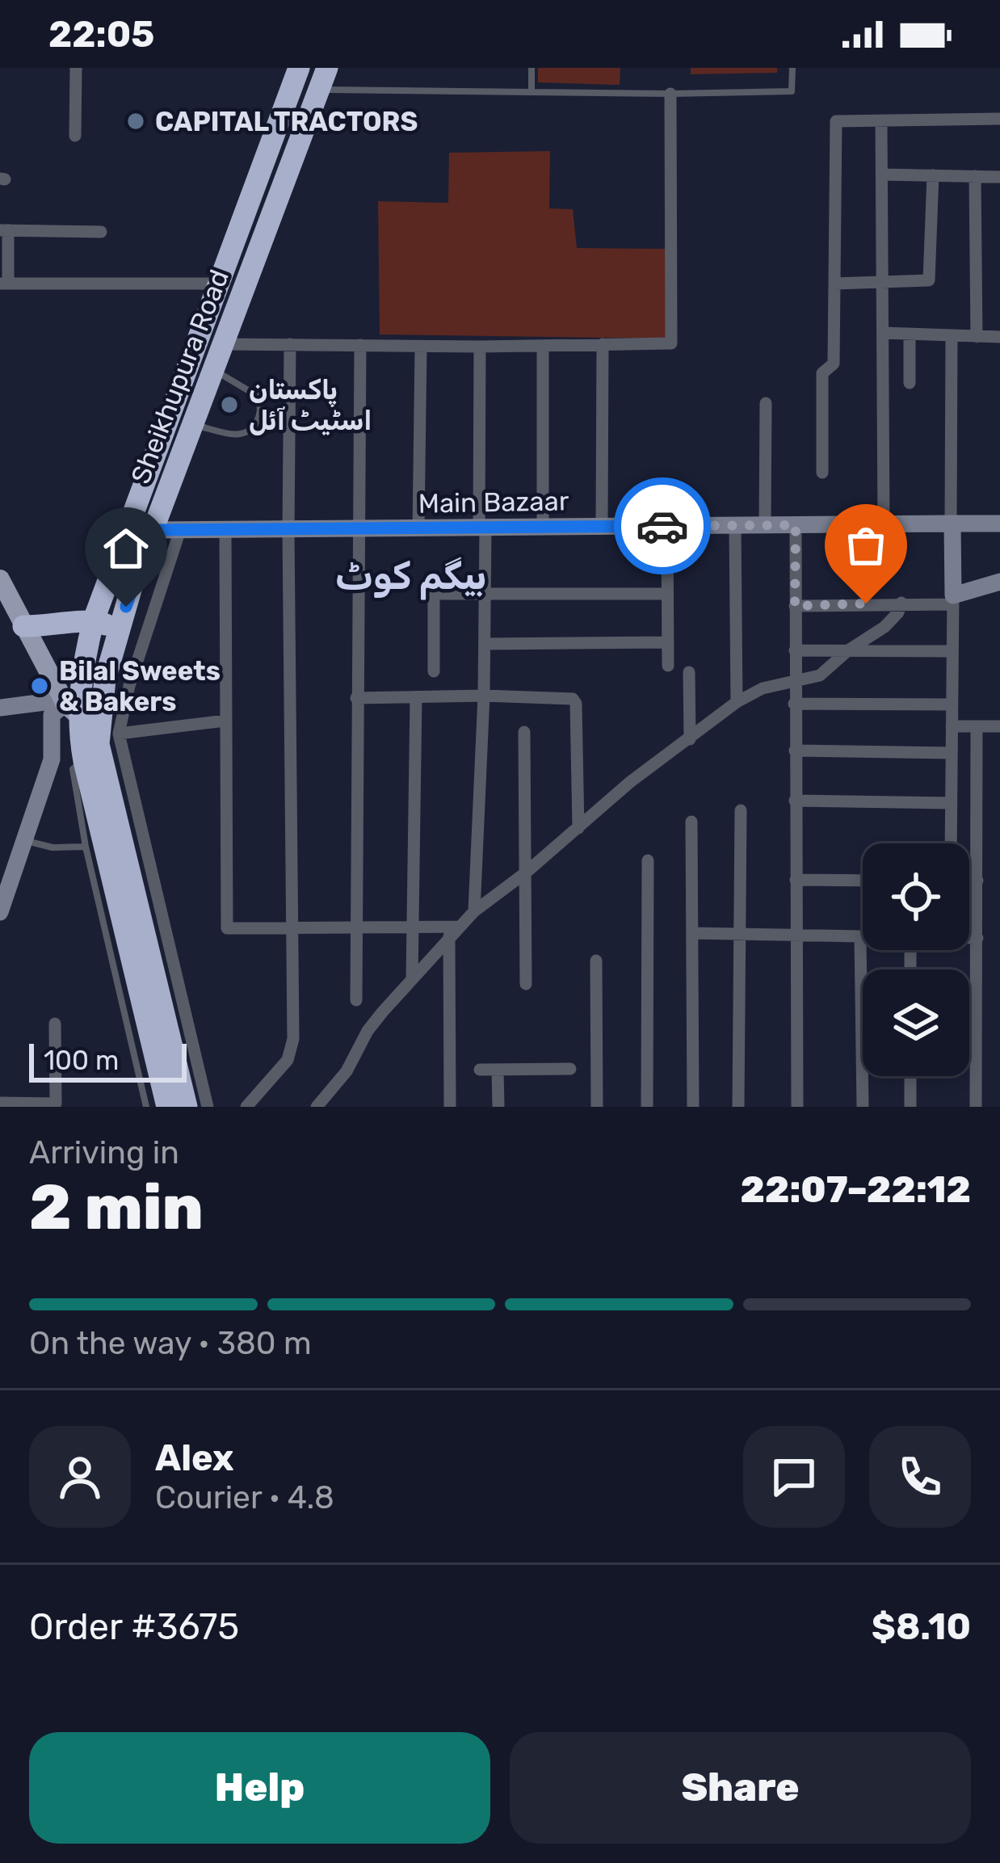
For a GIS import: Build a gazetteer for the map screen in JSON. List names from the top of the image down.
{
  "streets": {
    "highway": ["Sheikhupura Road"],
    "street": ["Main Bazaar"]
  },
  "crossings": [
    ["Sheikhupura Road", "Main Bazaar"]
  ],
  "districts": ["بیگم کوٹ"],
  "places": ["CAPITAL TRACTORS", "پاکستان اسٹیٹ آئل", "Bilal Sweets & Bakers"],
  "scale_bar": "100 m",
  "page": {
    "status": "22:05",
    "scale": "100 m",
    "heading": ["2 min", "Arriving in", "22:07–22:12"],
    "panel": [
      "Alex",
      "Courier · 4.8",
      "Order #3675",
      "$8.10"
    ],
    "bar": "On the way · 380 m",
    "buttons": ["Help", "Share"]
  }
}
